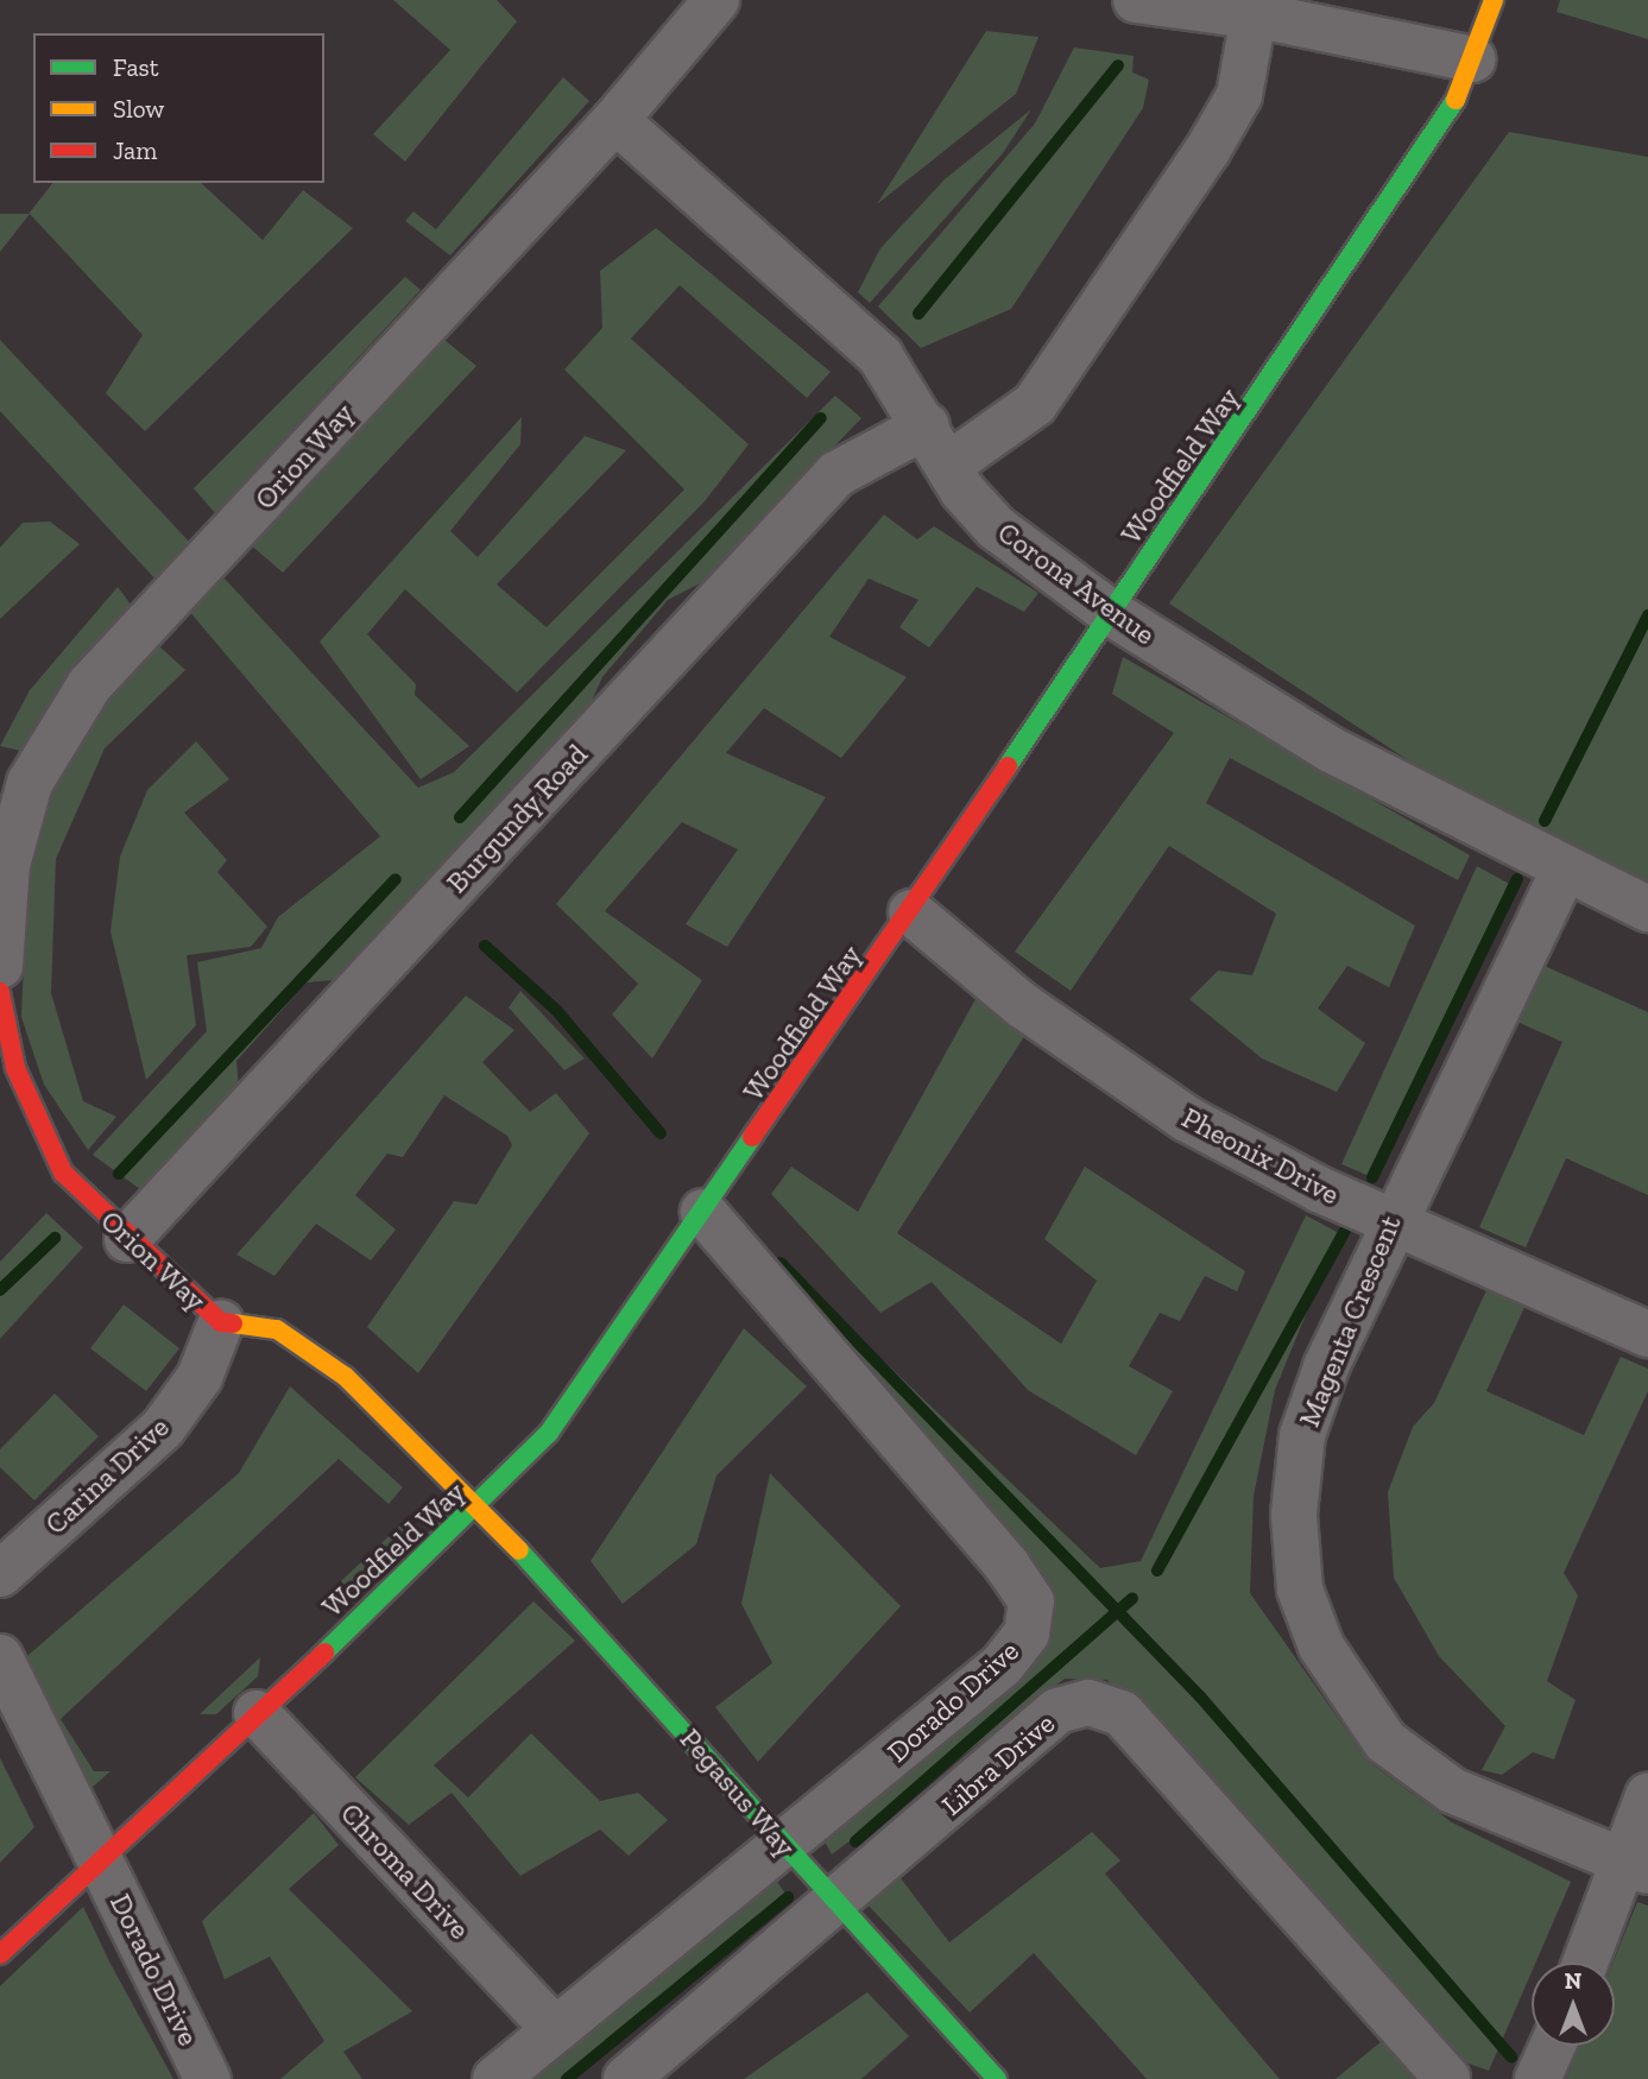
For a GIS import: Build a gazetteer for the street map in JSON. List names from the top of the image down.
{
  "streets": {
    "street": [
      "Orion Way",
      "Woodfield Way",
      "Corona Avenue",
      "Burgundy Road",
      "Pheonix Drive",
      "Magenta Crescent",
      "Carina Drive",
      "Dorado Drive",
      "Libra Drive",
      "Pegasus Way",
      "Chroma Drive"
    ]
  },
  "crossings": [
    ["Orion Way", "Woodfield Way"],
    ["Orion Way", "Corona Avenue"],
    ["Orion Way", "Burgundy Road"],
    ["Orion Way", "Carina Drive"],
    ["Orion Way", "Pegasus Way"],
    ["Woodfield Way", "Corona Avenue"],
    ["Woodfield Way", "Pheonix Drive"],
    ["Woodfield Way", "Dorado Drive"],
    ["Woodfield Way", "Pegasus Way"],
    ["Woodfield Way", "Chroma Drive"],
    ["Corona Avenue", "Burgundy Road"],
    ["Corona Avenue", "Magenta Crescent"],
    ["Pheonix Drive", "Magenta Crescent"],
    ["Dorado Drive", "Pegasus Way"],
    ["Dorado Drive", "Chroma Drive"],
    ["Libra Drive", "Pegasus Way"]
  ],
  "legend": ["Fast", "Slow", "Jam"],
  "north": "top"
}
